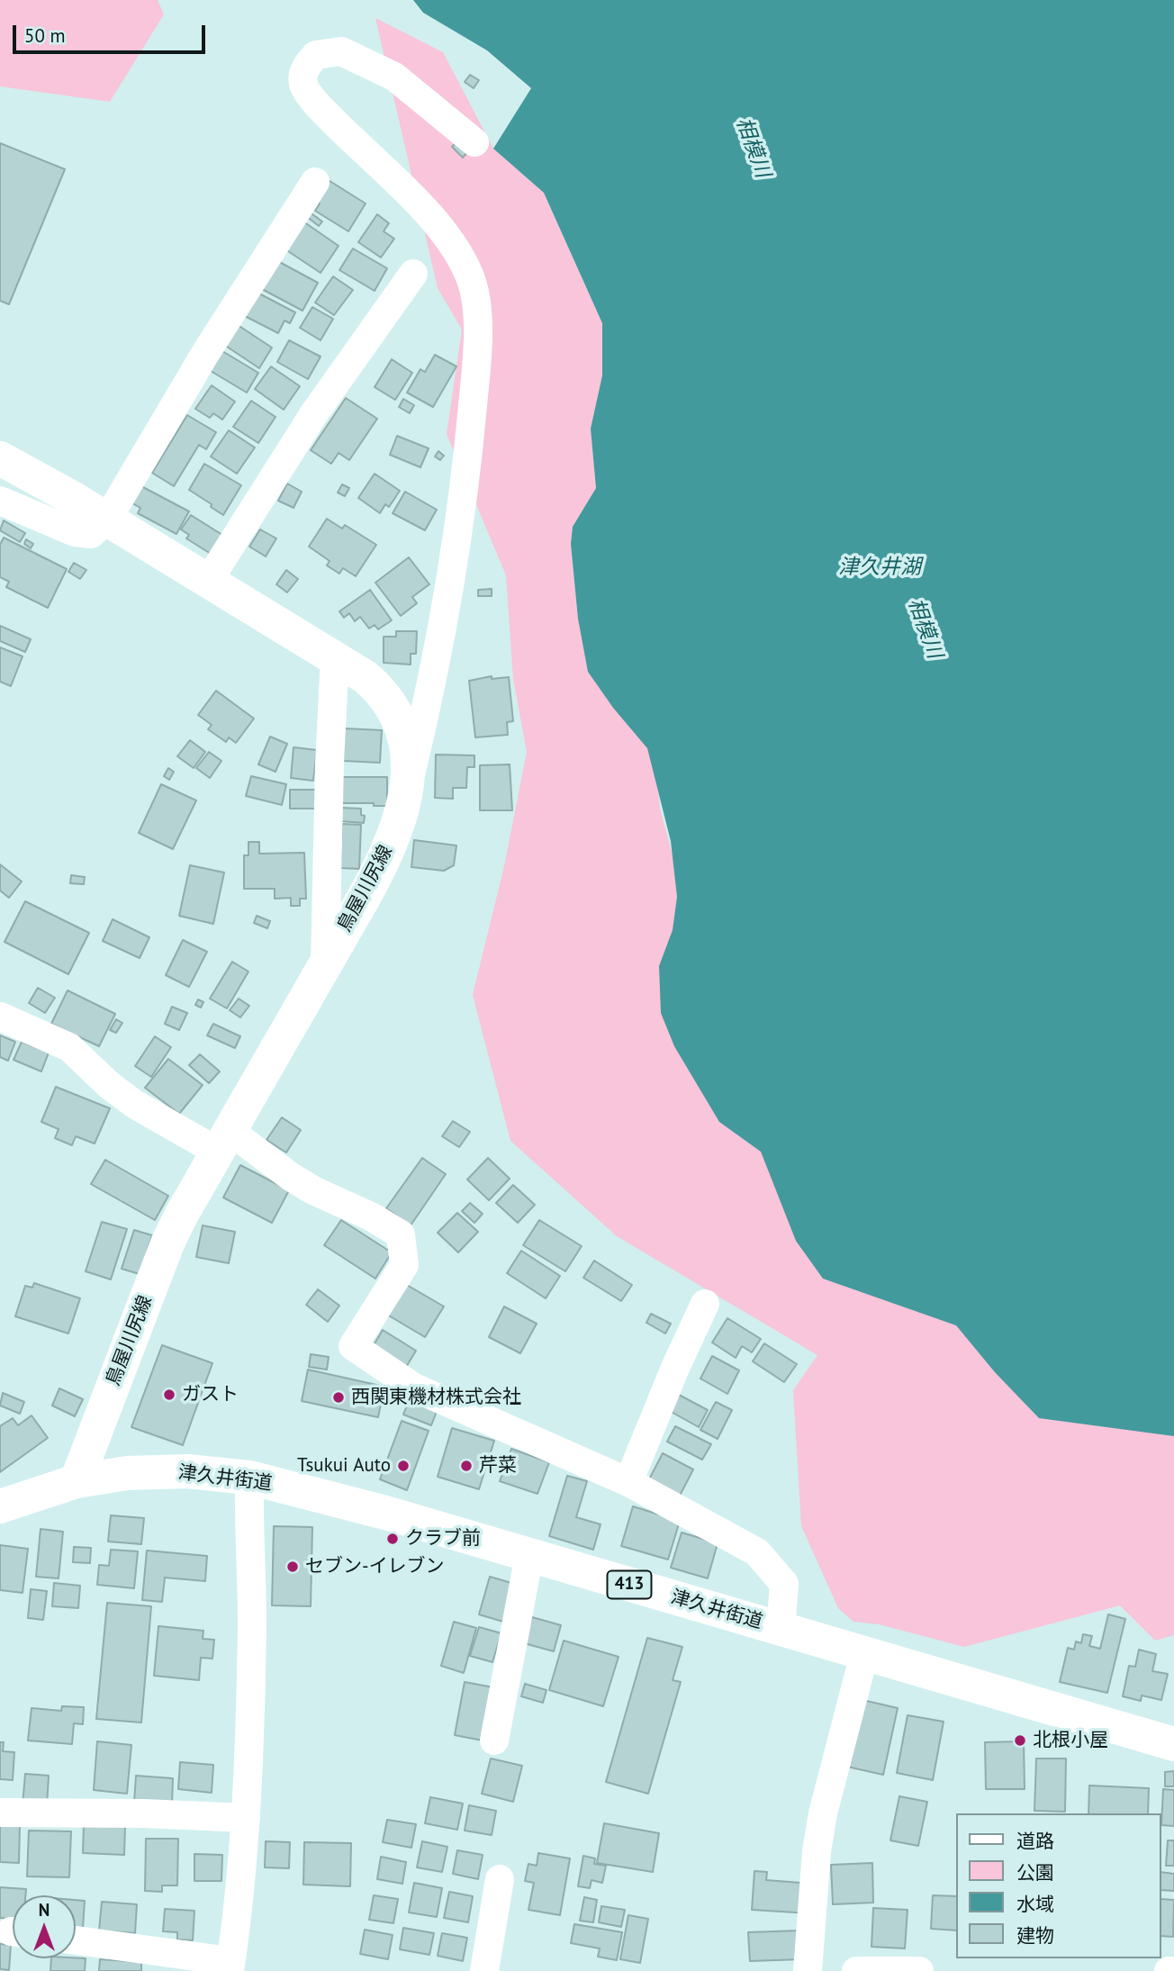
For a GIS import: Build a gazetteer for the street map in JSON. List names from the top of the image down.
{
  "streets": {
    "main road": ["鳥屋川尻線", "津久井街道", "413"]
  },
  "crossings": [
    ["鳥屋川尻線", "津久井街道"]
  ],
  "water": ["相模川", "津久井湖"],
  "places": [
    "ガスト",
    "西関東機材株式会社",
    "Tsukui Auto",
    "芹菜",
    "クラブ前",
    "セブン-イレブン",
    "北根小屋"
  ],
  "legend": [
    "道路",
    "公園",
    "水域",
    "建物"
  ],
  "scale_bar": "50 m",
  "north": "top"
}
